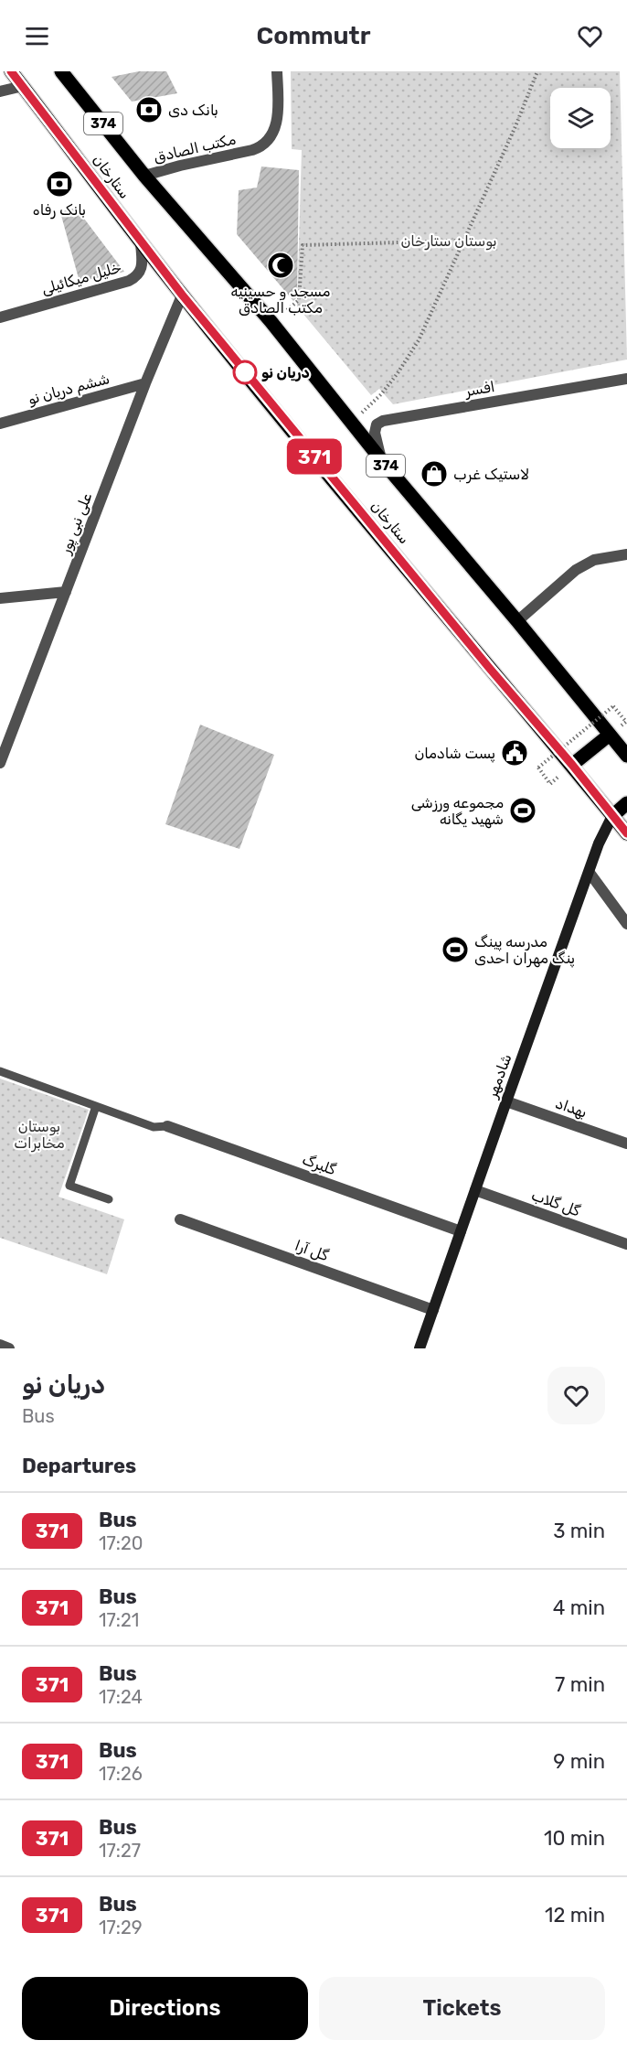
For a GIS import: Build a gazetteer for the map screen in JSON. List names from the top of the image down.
{
  "streets": {
    "main road": ["374", "ستارخان", "شادمهر"],
    "street": [
      "مکتب الصادق",
      "خلیل میکائیلی",
      "ششم دریان نو",
      "افسر",
      "علی نبی پور",
      "بهداد",
      "گلبرگ",
      "گل گلاب",
      "گل آرا"
    ]
  },
  "crossings": [
    ["مکتب الصادق", "ستارخان"],
    ["ستارخان", "خلیل میکائیلی"],
    ["ستارخان", "افسر"],
    ["ستارخان", "علی نبی پور"],
    ["ستارخان", "شادمهر"],
    ["ششم دریان نو", "علی نبی پور"],
    ["شادمهر", "بهداد"],
    ["شادمهر", "گلبرگ"],
    ["شادمهر", "گل گلاب"],
    ["شادمهر", "گل آرا"]
  ],
  "parks": ["بوستان ستارخان", "بوستان مخابرات"],
  "places": {
    "bank": ["بانک دی", "بانک رفاه"],
    "mosque": ["مسجد و حسینیه مکتب الصادق"],
    "other": ["دریان نو"],
    "shop": ["لاستیک غرب"],
    "public building": ["پست شادمان"],
    "sports": ["مجموعه ورزشی شهید یگانه", "مدرسه پینگ پنگ مهران احدی"]
  },
  "lines": ["bus line 371"],
  "page": {
    "header": "Commutr",
    "on_map": "371",
    "heading": [
      ["دریان نو", "Bus"],
      "Departures"
    ],
    "list": [
      {
        "mark": "371",
        "name": "Bus",
        "note": "17:20",
        "value": "3 min"
      },
      {
        "mark": "371",
        "name": "Bus",
        "note": "17:21",
        "value": "4 min"
      },
      {
        "mark": "371",
        "name": "Bus",
        "note": "17:24",
        "value": "7 min"
      },
      {
        "mark": "371",
        "name": "Bus",
        "note": "17:26",
        "value": "9 min"
      },
      {
        "mark": "371",
        "name": "Bus",
        "note": "17:27",
        "value": "10 min"
      },
      {
        "mark": "371",
        "name": "Bus",
        "note": "17:29",
        "value": "12 min"
      }
    ],
    "buttons": ["Directions", "Tickets"]
  }
}
